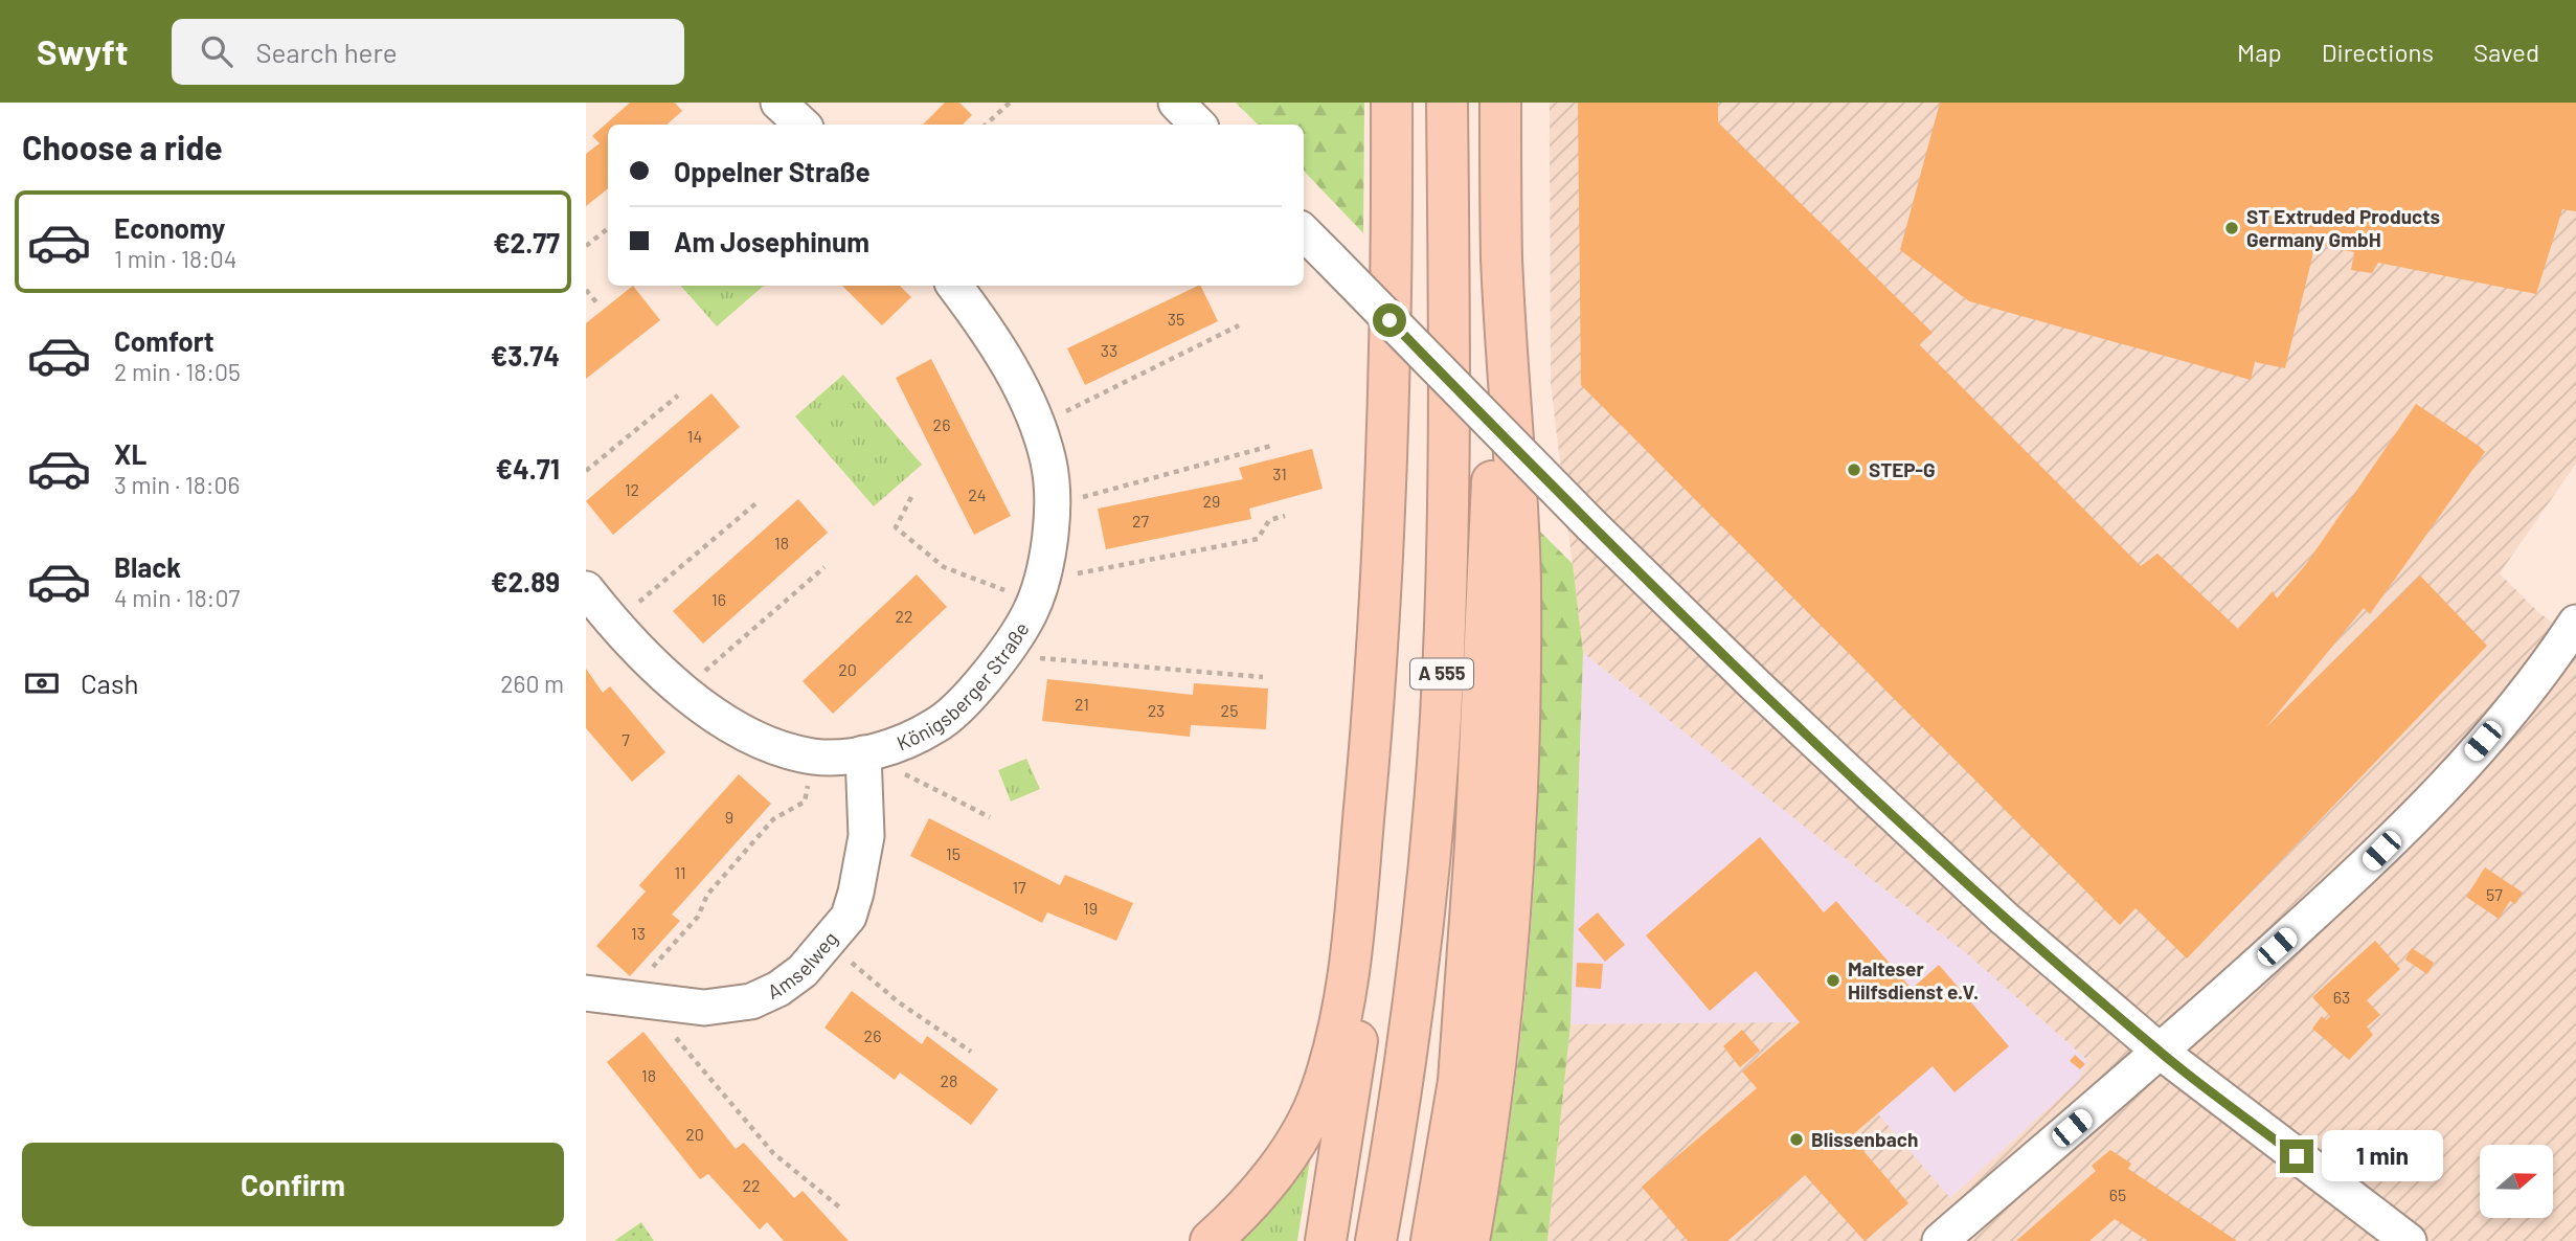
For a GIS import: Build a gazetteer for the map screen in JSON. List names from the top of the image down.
{
  "streets": {
    "highway": ["A 555"],
    "street": ["Königsberger Straße", "Amselweg"]
  },
  "crossings": [
    ["Königsberger Straße", "Amselweg"]
  ],
  "places": [
    "ST Extruded Products Germany GmbH",
    "STEP-G",
    "Malteser Hilfsdienst e.V.",
    "Blissenbach"
  ],
  "house_numbers": [
    "35",
    "33",
    "26",
    "14",
    "31",
    "12",
    "24",
    "29",
    "27",
    "18",
    "16",
    "22",
    "20",
    "21",
    "23",
    "25",
    "7",
    "9",
    "15",
    "11",
    "17",
    "57",
    "19",
    "13",
    "63",
    "26",
    "18",
    "28",
    "20",
    "22",
    "65"
  ],
  "north": "right",
  "page": {
    "header": "Swyft",
    "search": "Search here",
    "nav": ["Map", "Directions", "Saved"],
    "heading": "Choose a ride",
    "banner": ["Oppelner Straße", "Am Josephinum"],
    "list": [
      {
        "name": "Economy",
        "note": "1 min · 18:04",
        "value": "€2.77"
      },
      {
        "name": "Comfort",
        "note": "2 min · 18:05",
        "value": "€3.74"
      },
      {
        "name": "XL",
        "note": "3 min · 18:06",
        "value": "€4.71"
      },
      {
        "name": "Black",
        "note": "4 min · 18:07",
        "value": "€2.89"
      }
    ],
    "pay": ["Cash", "260 m"],
    "buttons": "Confirm",
    "bubble": "1 min"
  }
}
